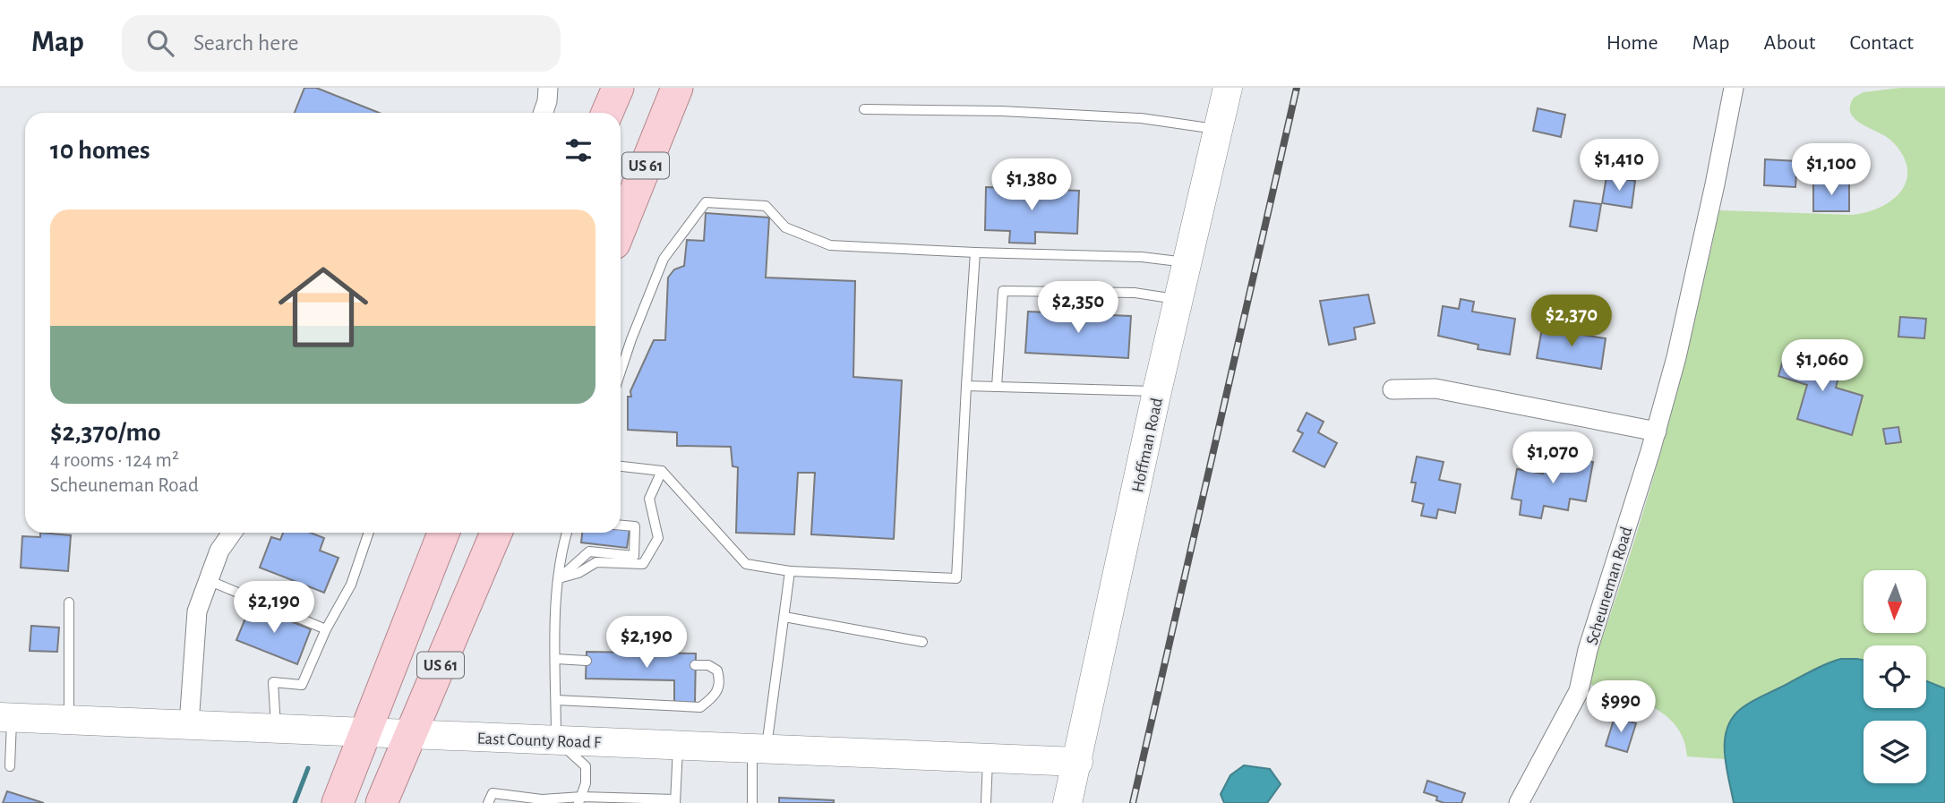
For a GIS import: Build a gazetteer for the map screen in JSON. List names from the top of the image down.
{
  "streets": {
    "main road": ["US 61"],
    "street": ["Hoffman Road", "Scheuneman Road", "East County Road F"]
  },
  "crossings": [
    ["US 61", "East County Road F"],
    ["Hoffman Road", "East County Road F"]
  ],
  "north": "bottom",
  "page": {
    "header": "Map",
    "search": "Search here",
    "nav": [
      "Home",
      "Map",
      "About",
      "Contact"
    ],
    "heading": "10 homes",
    "price": [
      "$1,410",
      "$1,100",
      "$1,380",
      "$2,350",
      "$2,370",
      "$1,060",
      "$1,070",
      "$2,190",
      "$2,190",
      "$990"
    ],
    "list": [
      {
        "name": "$2,370/mo",
        "note": "4 rooms · 124 m² · Scheuneman Road"
      }
    ]
  }
}
